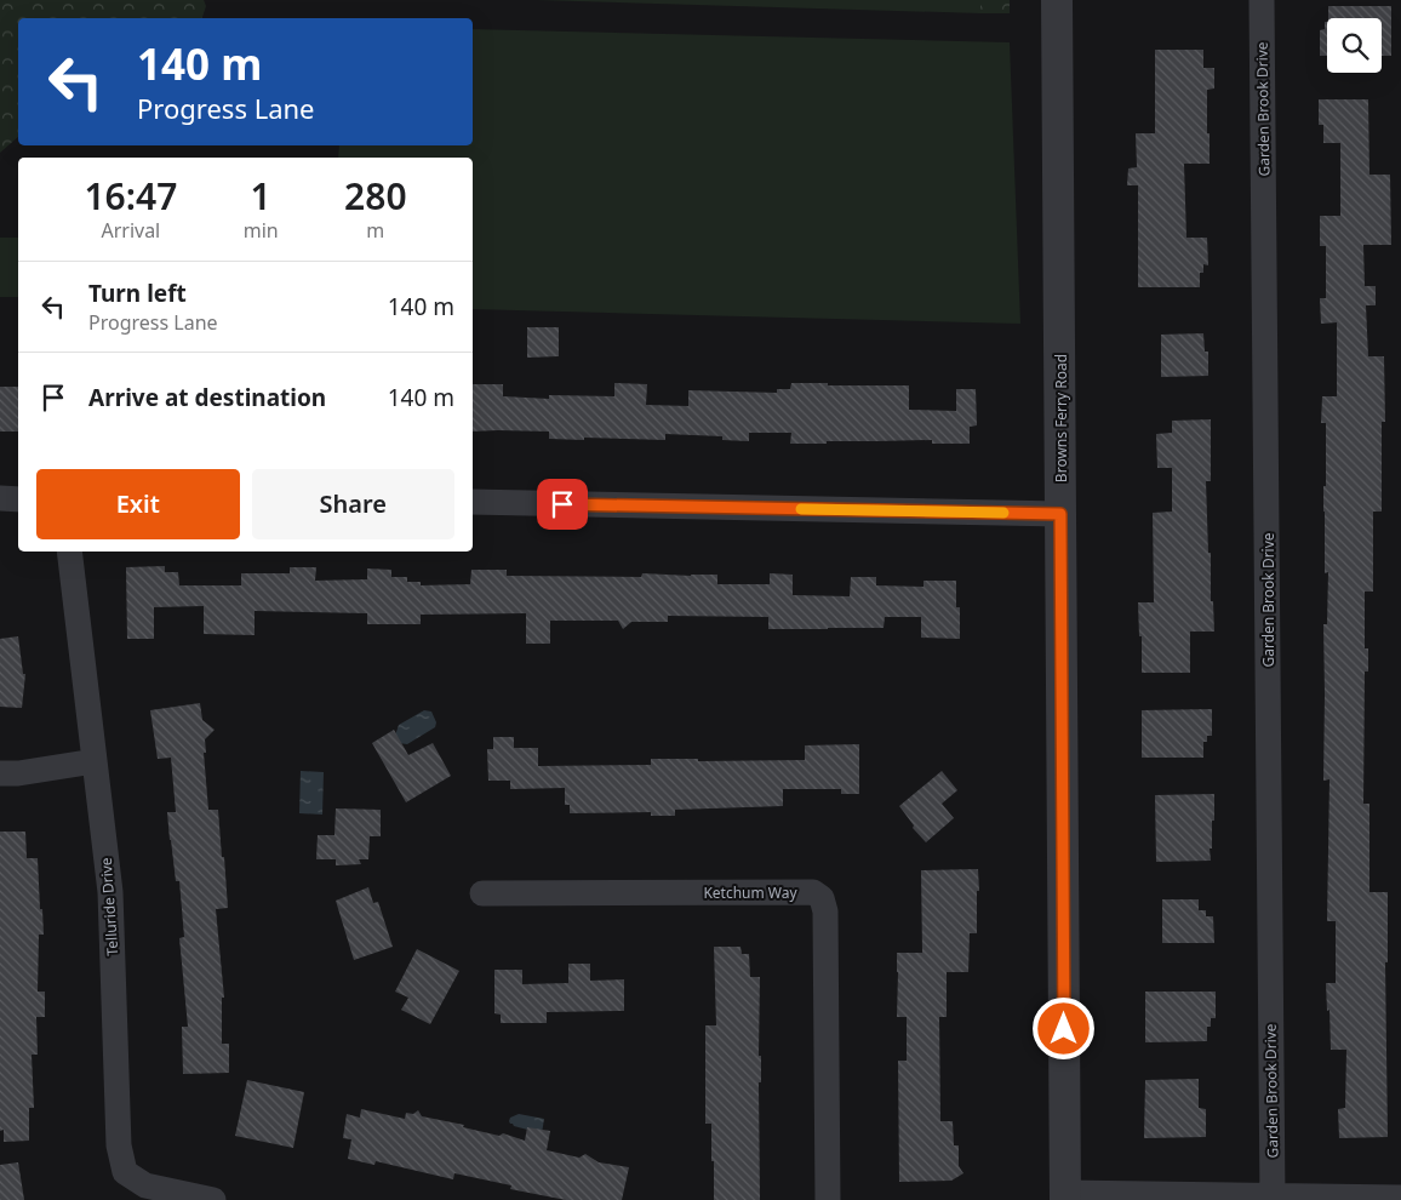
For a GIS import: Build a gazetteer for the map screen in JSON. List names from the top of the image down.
{
  "streets": {
    "street": [
      "Garden Brook Drive",
      "Browns Ferry Road",
      "Ketchum Way",
      "Telluride Drive"
    ]
  },
  "page": {
    "turn": ["140 m", "Progress Lane"],
    "eta": [
      "16:47",
      "Arrival",
      "1",
      "min",
      "280",
      "m"
    ],
    "list": [
      {
        "name": "Turn left",
        "note": "Progress Lane",
        "value": "140 m"
      },
      {
        "name": "Arrive at destination",
        "value": "140 m"
      }
    ],
    "buttons": ["Exit", "Share"]
  }
}
